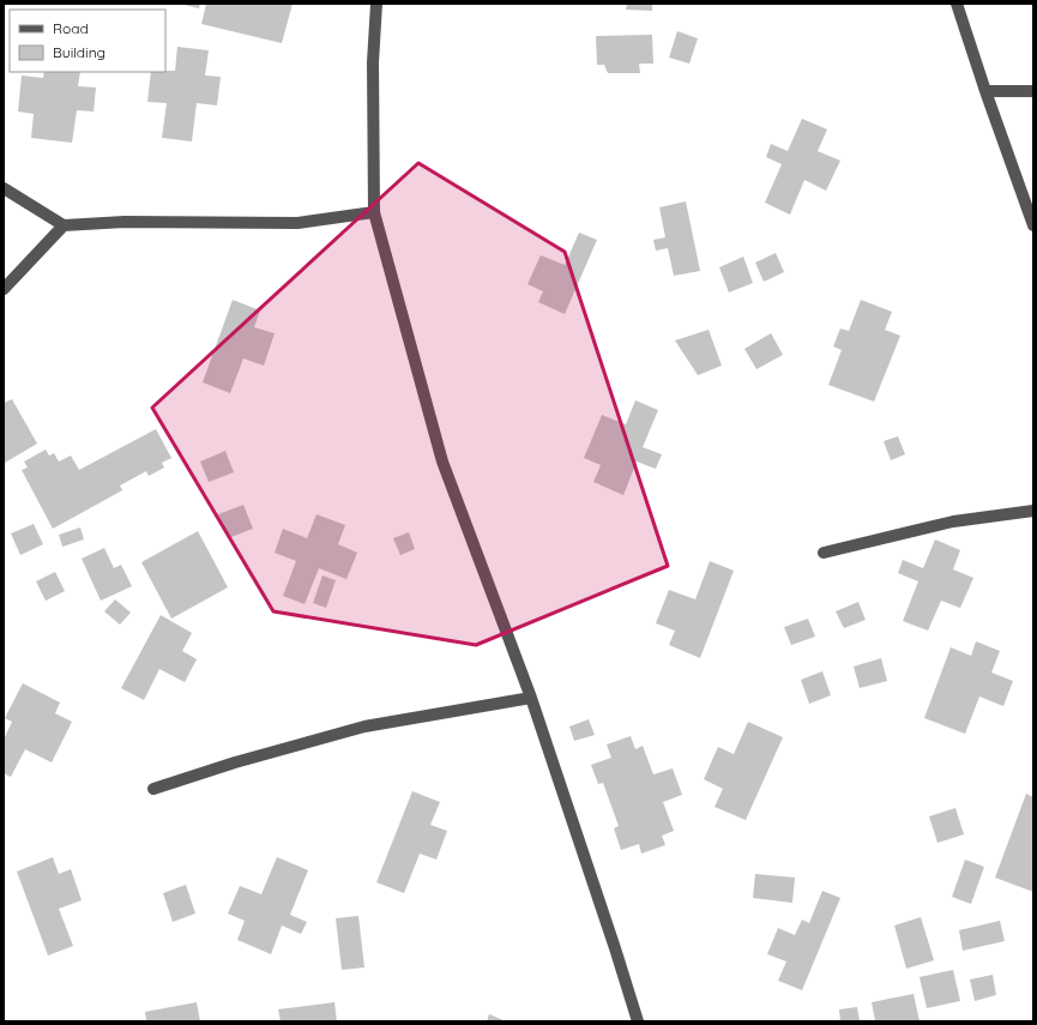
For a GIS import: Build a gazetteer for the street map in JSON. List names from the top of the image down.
{
  "legend": ["Road", "Building"]
}
